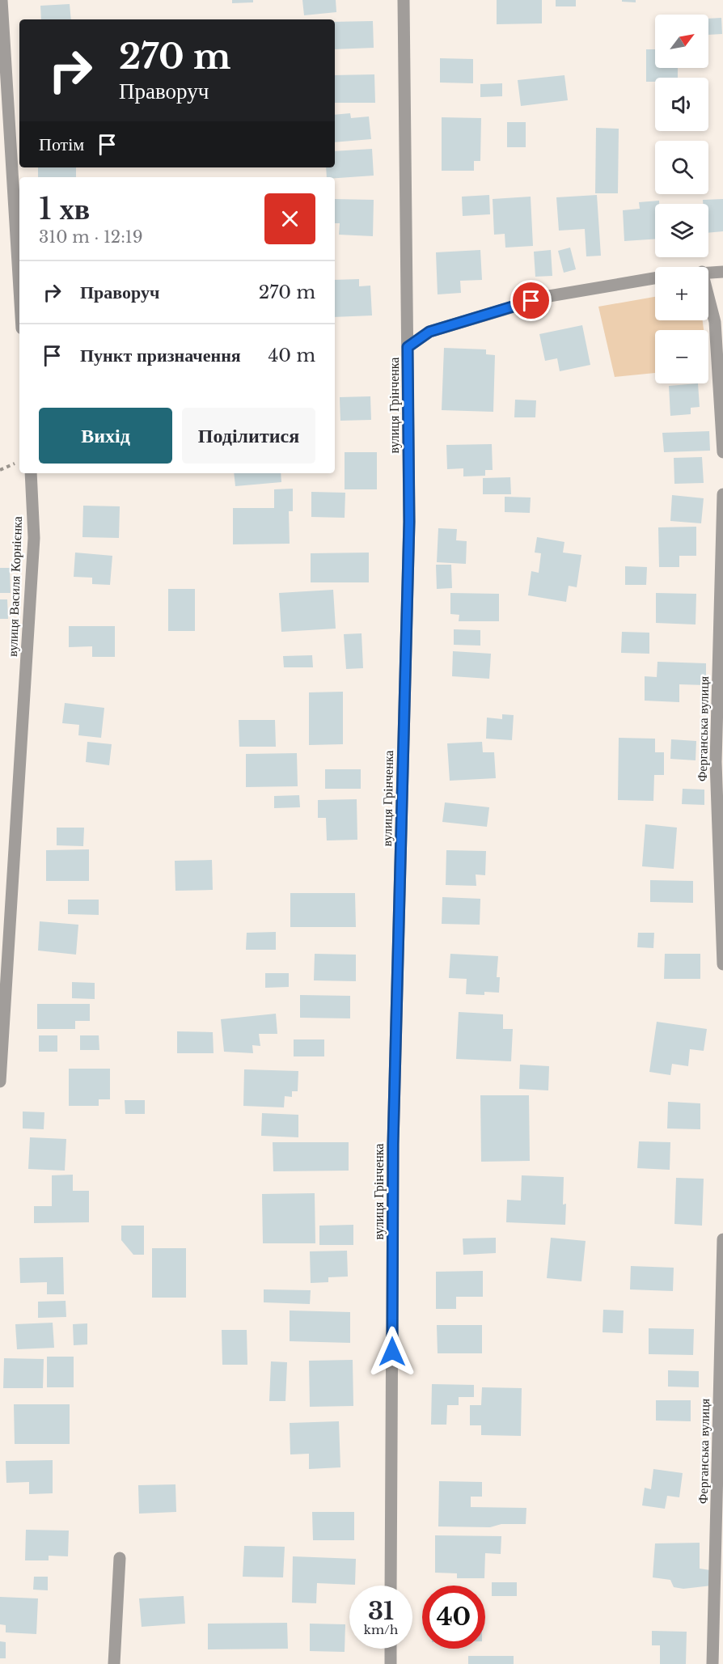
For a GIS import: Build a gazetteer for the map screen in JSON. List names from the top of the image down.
{
  "streets": {
    "street": ["вулиця Грінченка", "вулиця Василя Корнієнка", "Ферганська вулиця"]
  },
  "north": "top right",
  "page": {
    "map_buttons": ["+", "−"],
    "turn": ["270 m", "Праворуч"],
    "then": "Потім",
    "heading": ["1 хв", "310 m · 12:19"],
    "list": [
      {
        "name": "Праворуч",
        "value": "270 m"
      },
      {
        "name": "Пункт призначення",
        "value": "40 m"
      }
    ],
    "buttons": ["Вихід", "Поділитися"],
    "speed": "31 km/h",
    "limit": "40"
  }
}
